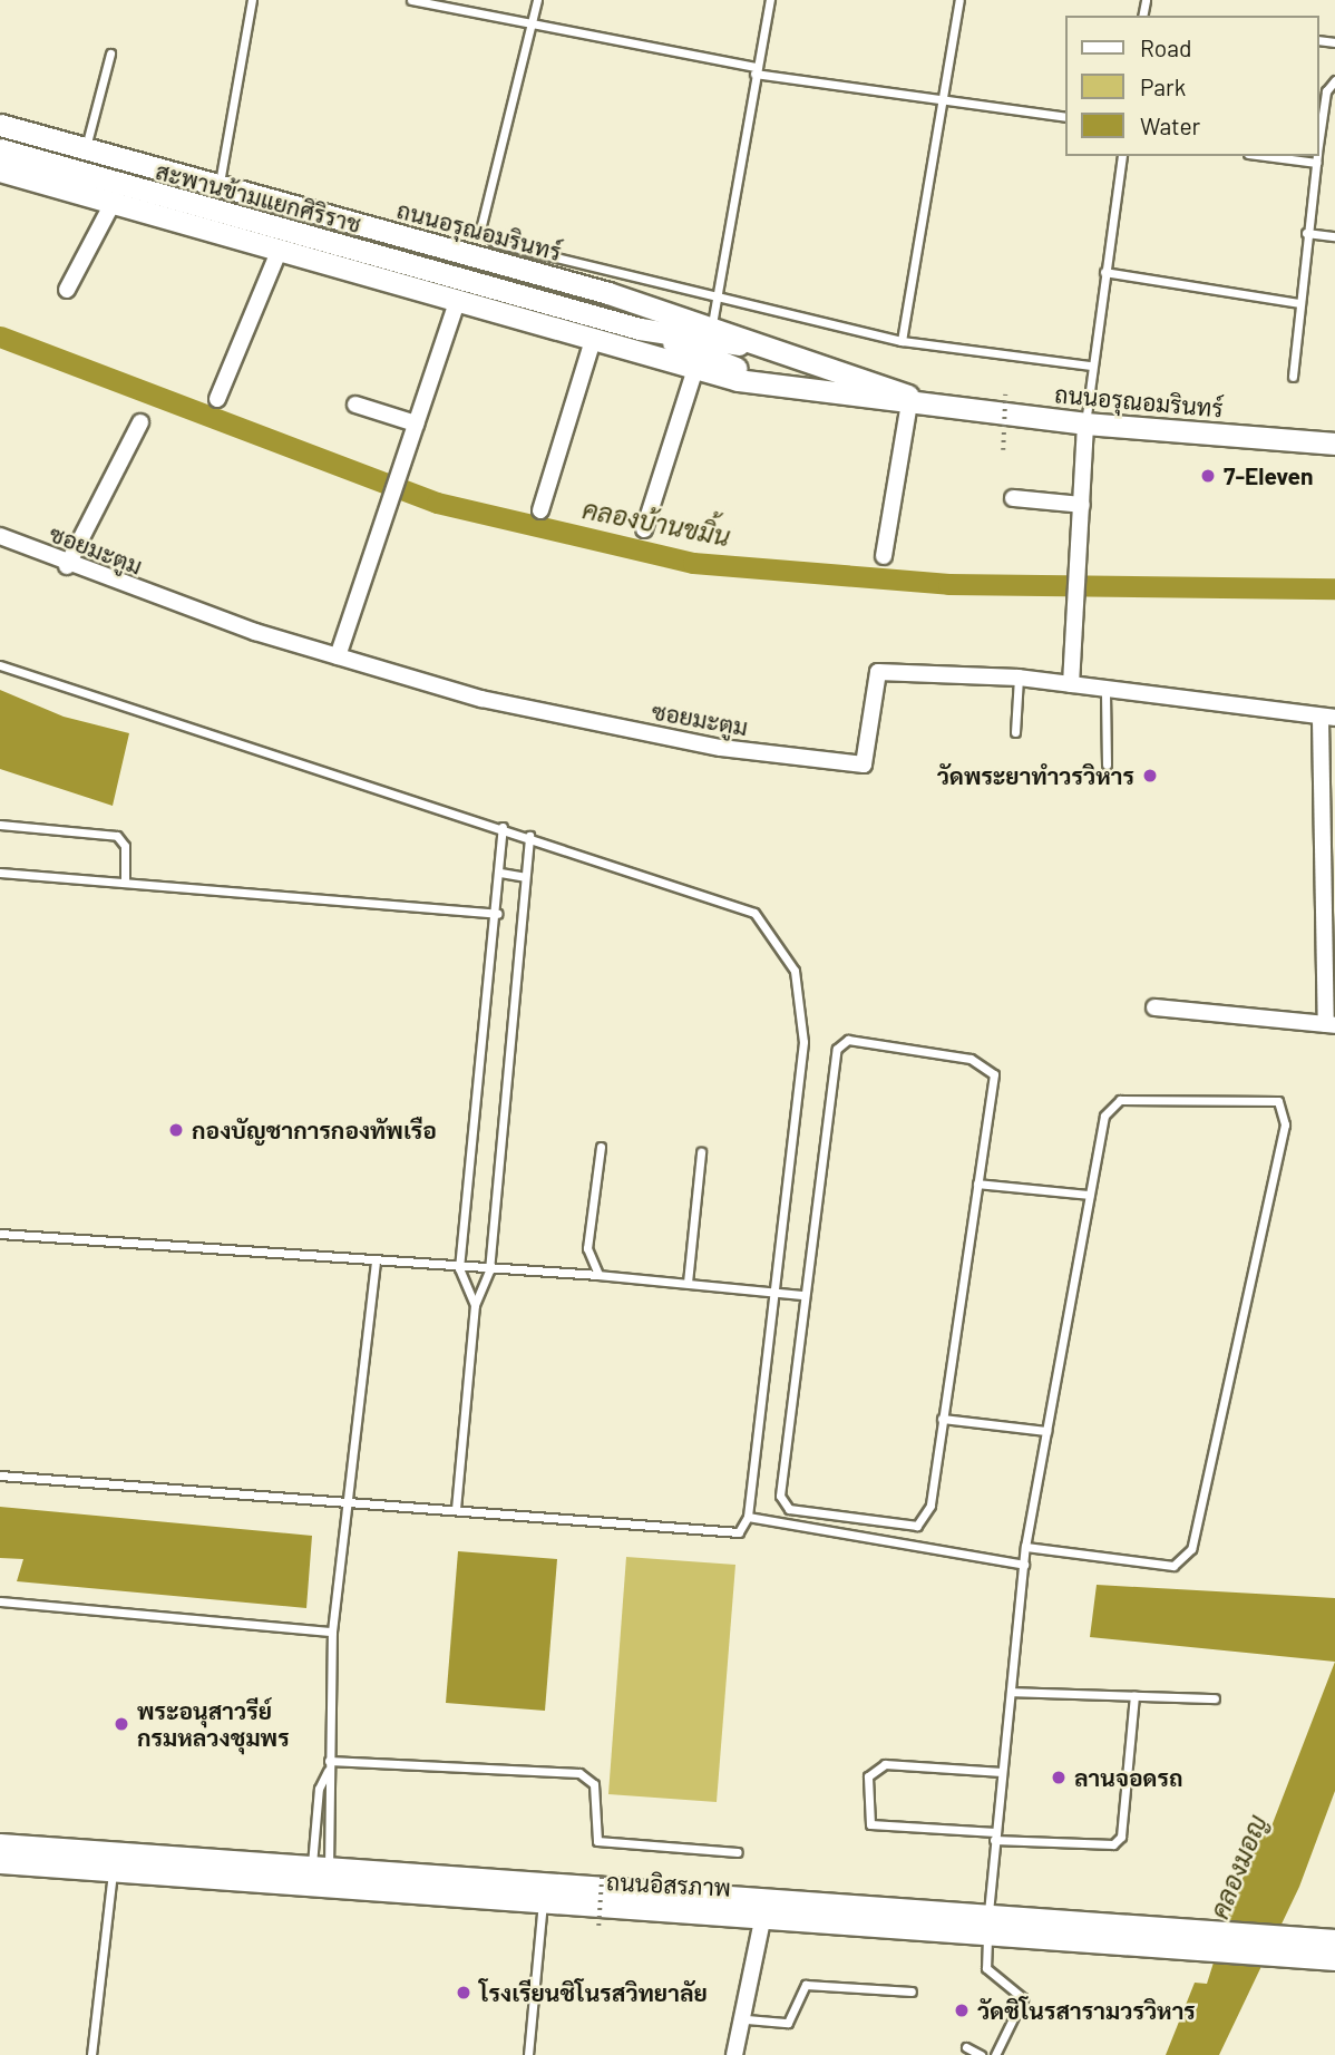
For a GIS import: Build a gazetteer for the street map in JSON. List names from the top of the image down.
{
  "streets": {
    "main road": ["สะพานข้ามแยกศิริราช", "ถนนอรุณอมรินทร์", "ถนนอิสรภาพ"],
    "street": ["ซอยมะตูม"]
  },
  "crossings": [
    ["สะพานข้ามแยกศิริราช", "ถนนอรุณอมรินทร์"]
  ],
  "water": ["คลองบ้านขมิ้น", "คลองมอญ"],
  "places": [
    "7-Eleven",
    "วัดพระยาทําวรวิหาร",
    "กองบัญชาการกองทัพเรือ",
    "พระอนุสาวรีย์ กรมหลวงชุมพร",
    "ลานจอดรถ",
    "โรงเรียนชิโนรสวิทยาลัย",
    "วัดชิโนรสารามวรวิหาร"
  ],
  "legend": ["Road", "Park", "Water"]
}
